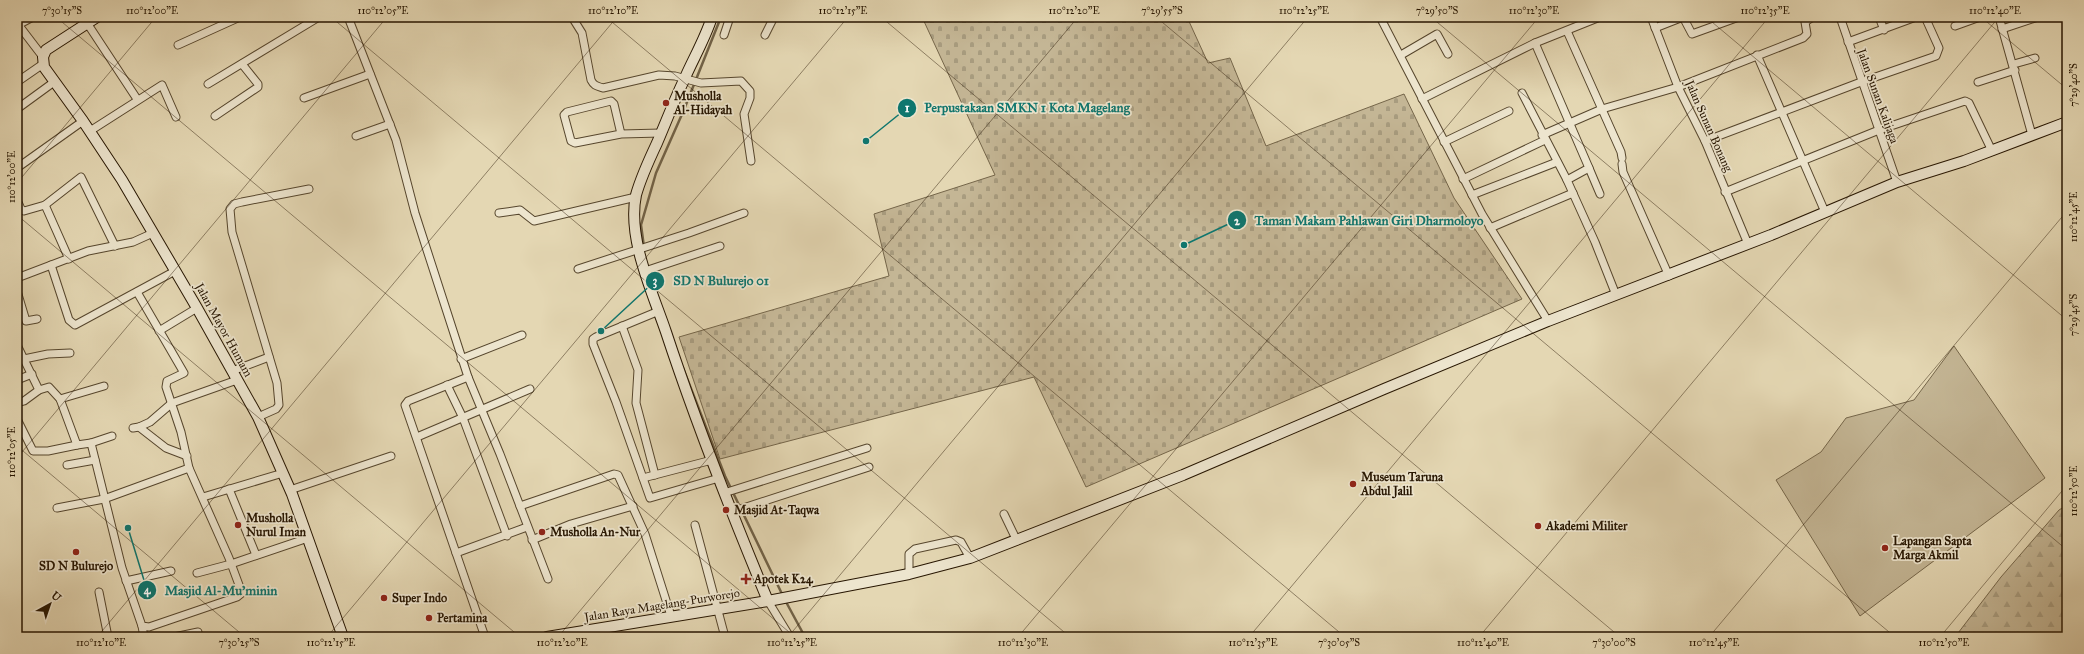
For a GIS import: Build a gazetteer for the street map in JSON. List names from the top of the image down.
{
  "streets": {
    "main road": ["Jalan Mayor Humam", "Jalan Raya Magelang-Purworejo"],
    "street": ["Jalan Sunan Kalijaga", "Jalan Sunan Bonang"]
  },
  "crossings": [
    ["Jalan Sunan Kalijaga", "Jalan Raya Magelang-Purworejo"],
    ["Jalan Sunan Bonang", "Jalan Raya Magelang-Purworejo"]
  ],
  "places": {
    "other": [
      "Musholla Al-Hidayah",
      "Perpustakaan SMKN 1 Kota Magelang",
      "Taman Makam Pahlawan Giri Dharmoloyo",
      "SD N Bulurejo 01",
      "Museum Taruna Abdul Jalil",
      "Masjid At-Taqwa",
      "Musholla Nurul Iman",
      "Akademi Militer",
      "Masjid Al-Mu'minin",
      "Musholla An-Nur",
      "Lapangan Sapta Marga Akmil",
      "SD N Bulurejo",
      "Super Indo",
      "Pertamina"
    ],
    "health": ["Apotek K24"]
  },
  "north": "top right",
  "coordinates": [
    "7°30'15\"S",
    "110°12'00\"E",
    "110°12'05\"E",
    "110°12'10\"E",
    "110°12'15\"E",
    "110°12'20\"E",
    "7°29'55\"S",
    "110°12'25\"E",
    "7°29'50\"S",
    "110°12'30\"E",
    "110°12'35\"E",
    "110°12'40\"E",
    "7°29'40\"S",
    "110°12'45\"E",
    "7°29'45\"S",
    "110°12'50\"E",
    "7°30'25\"S",
    "7°30'05\"S",
    "7°30'00\"S"
  ]
}
